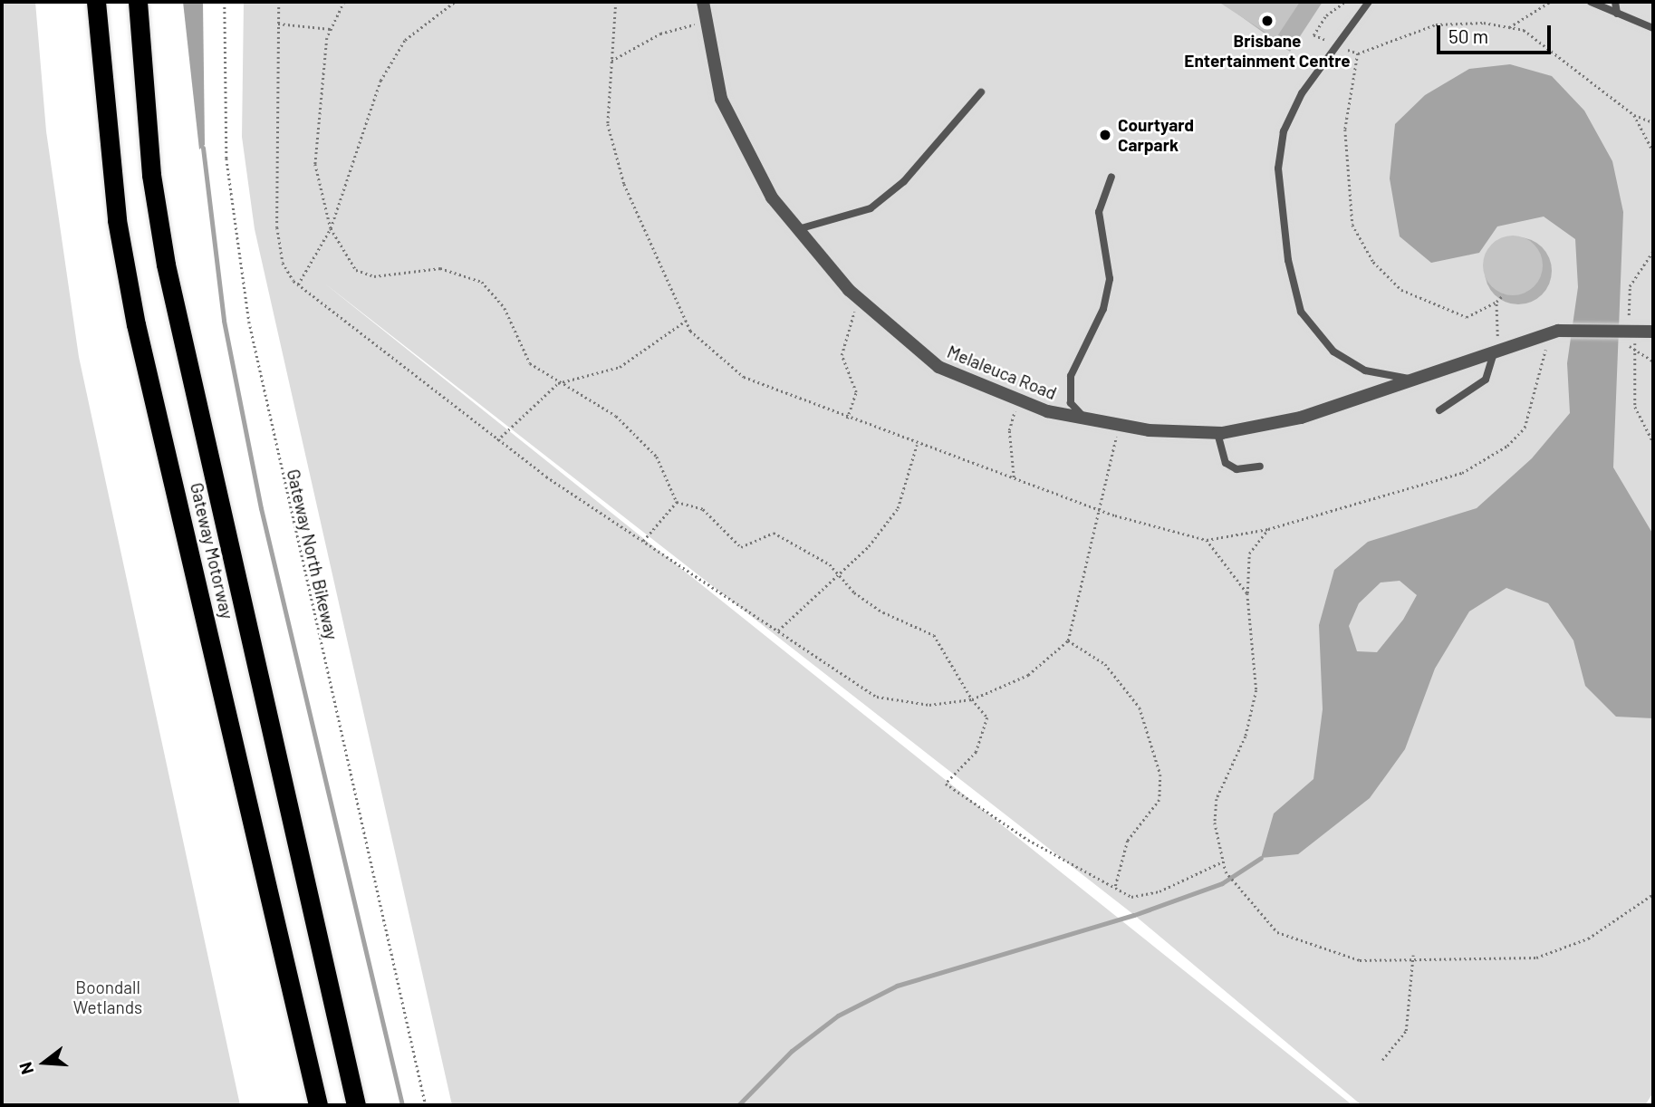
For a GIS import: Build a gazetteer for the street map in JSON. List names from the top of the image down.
{
  "streets": {
    "highway": ["Gateway Motorway"],
    "street": ["Melaleuca Road"],
    "path": ["Gateway North Bikeway"]
  },
  "parks": ["Boondall Wetlands"],
  "places": ["Brisbane Entertainment Centre", "Courtyard Carpark"],
  "scale_bar": "50 m",
  "north": "left"
}
